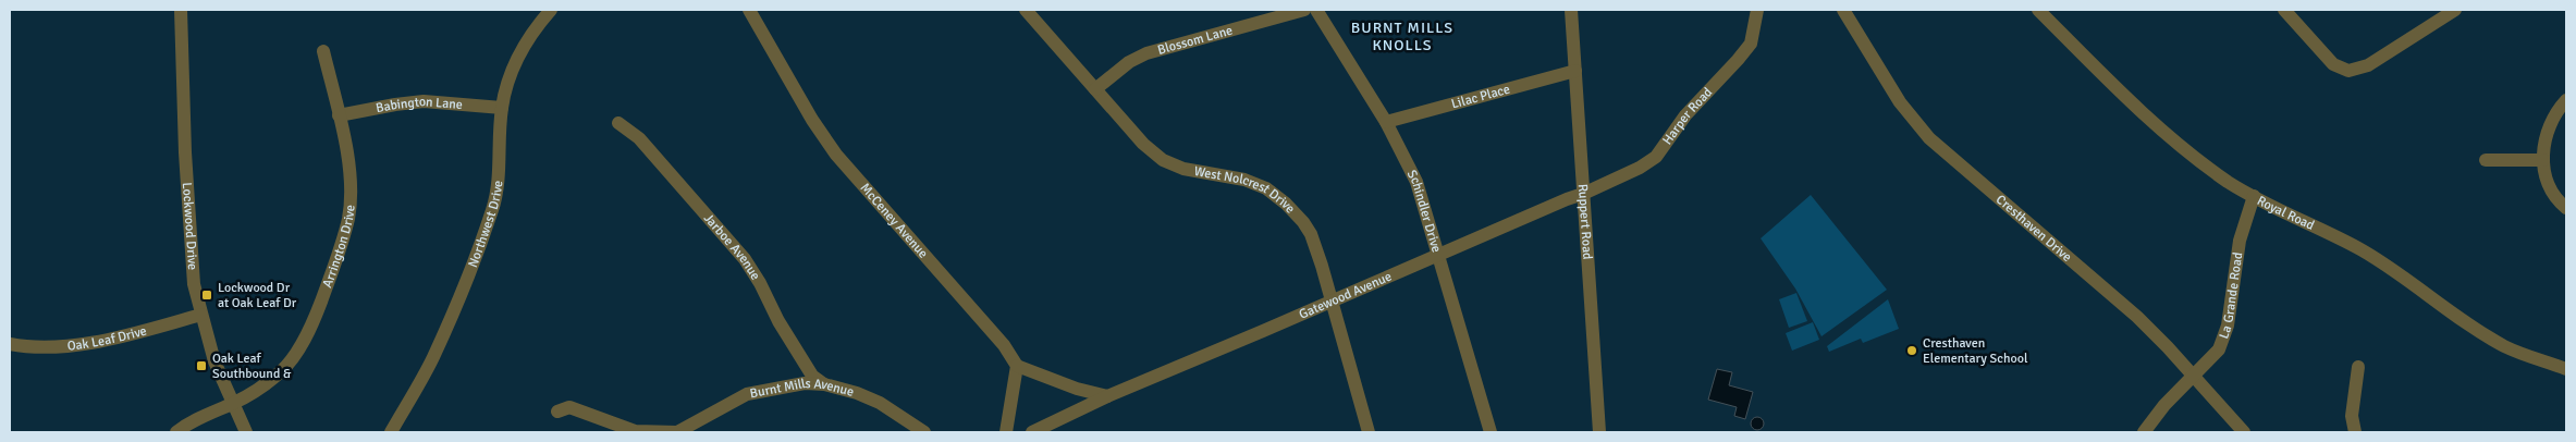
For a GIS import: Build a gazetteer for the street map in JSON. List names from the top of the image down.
{
  "streets": {
    "street": [
      "Blossom Lane",
      "Lilac Place",
      "Babington Lane",
      "Harper Road",
      "West Nolcrest Drive",
      "Schindler Drive",
      "Royal Road",
      "McCeney Avenue",
      "Ruppert Road",
      "Northwest Drive",
      "Lockwood Drive",
      "Cresthaven Drive",
      "Arrington Drive",
      "Jarboe Avenue",
      "Gatewood Avenue",
      "La Grande Road",
      "Oak Leaf Drive",
      "Burnt Mills Avenue"
    ]
  },
  "crossings": [
    ["Blossom Lane", "West Nolcrest Drive"],
    ["Lilac Place", "Schindler Drive"],
    ["Lilac Place", "Ruppert Road"],
    ["Babington Lane", "Northwest Drive"],
    ["Babington Lane", "Arrington Drive"],
    ["Harper Road", "Ruppert Road"],
    ["Harper Road", "Gatewood Avenue"],
    ["West Nolcrest Drive", "Gatewood Avenue"],
    ["Schindler Drive", "Gatewood Avenue"],
    ["Royal Road", "La Grande Road"],
    ["Ruppert Road", "Gatewood Avenue"],
    ["Lockwood Drive", "Arrington Drive"],
    ["Lockwood Drive", "Oak Leaf Drive"],
    ["Cresthaven Drive", "La Grande Road"],
    ["Jarboe Avenue", "Burnt Mills Avenue"]
  ],
  "districts": ["BURNT MILLS KNOLLS"],
  "places": {
    "transit": ["Lockwood Dr at Oak Leaf Dr", "Oak Leaf Southbound &"],
    "other": ["Cresthaven Elementary School"]
  }
}
